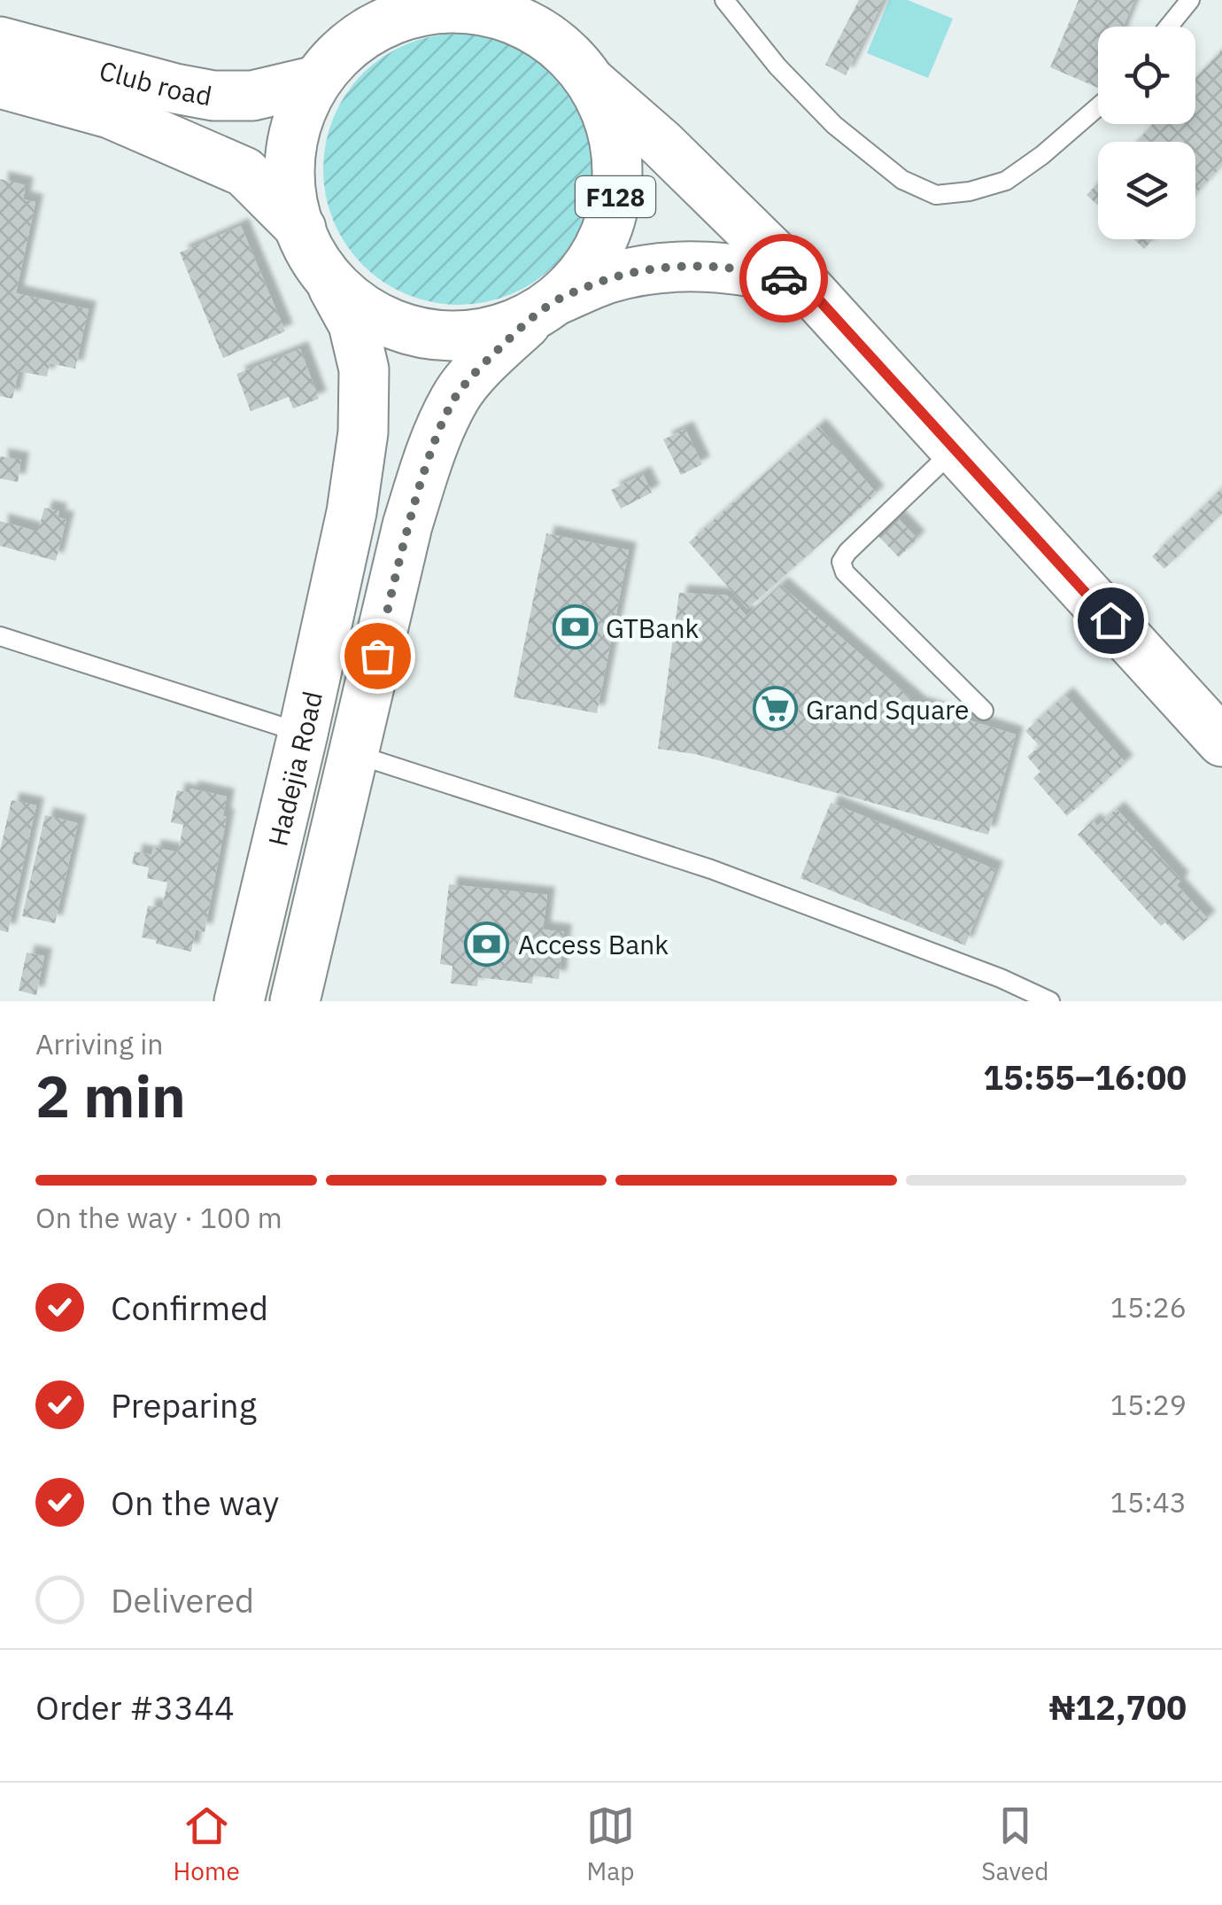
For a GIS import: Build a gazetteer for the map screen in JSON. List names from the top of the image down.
{
  "streets": {
    "main road": ["Club road", "F128", "Hadejia Road"]
  },
  "crossings": [
    ["F128", "Hadejia Road"]
  ],
  "places": {
    "bank": ["GTBank", "Access Bank"],
    "supermarket": ["Grand Square"]
  },
  "page": {
    "heading": ["2 min", "Arriving in", "15:55–16:00"],
    "panel": ["Order #3344", "₦12,700"],
    "bar": "On the way · 100 m",
    "list": [
      ["Confirmed", "15:26"],
      ["Preparing", "15:29"],
      ["On the way", "15:43"],
      "Delivered"
    ],
    "tabs": ["Home", "Map", "Saved"]
  }
}
